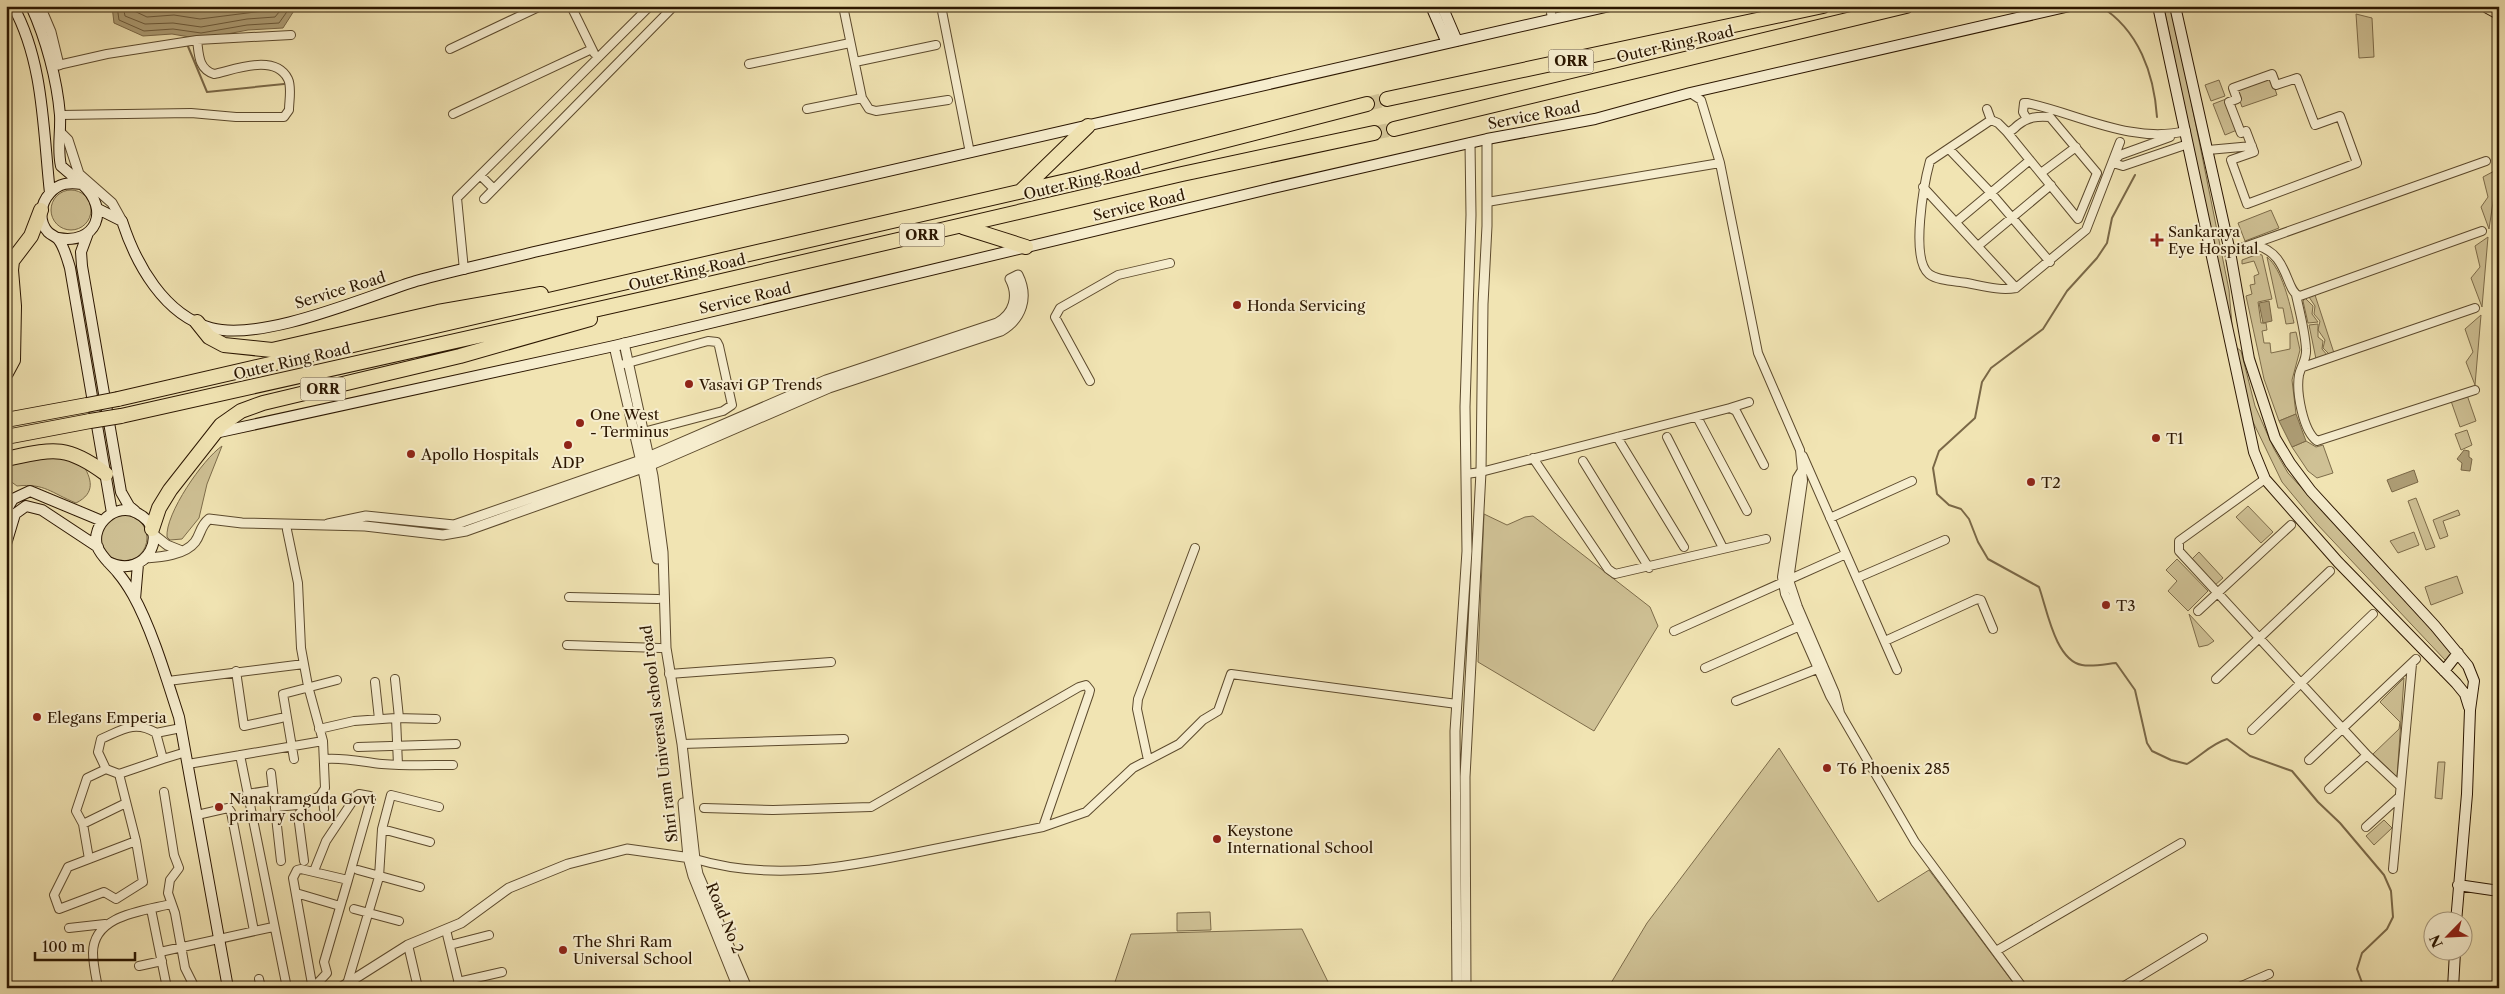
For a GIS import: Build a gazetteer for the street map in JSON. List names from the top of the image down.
{
  "streets": {
    "highway": ["Outer Ring Road", "ORR"],
    "main road": ["Service Road"],
    "street": ["Shri ram Universal school road", "Road No 2"]
  },
  "crossings": [
    ["Outer Ring Road", "ORR"],
    ["ORR", "Service Road"],
    ["Shri ram Universal school road", "Road No 2"]
  ],
  "places": {
    "health": ["Sankaraya Eye Hospital"],
    "other": [
      "Honda Servicing",
      "Vasavi GP Trends",
      "One West - Terminus",
      "T1",
      "ADP",
      "Apollo Hospitals",
      "T2",
      "T3",
      "Elegans Emperia",
      "T6 Phoenix 285",
      "Nanakramguda Govt primary school",
      "Keystone International School",
      "The Shri Ram Universal School"
    ]
  },
  "scale_bar": "100 m",
  "north": "bottom left"
}
